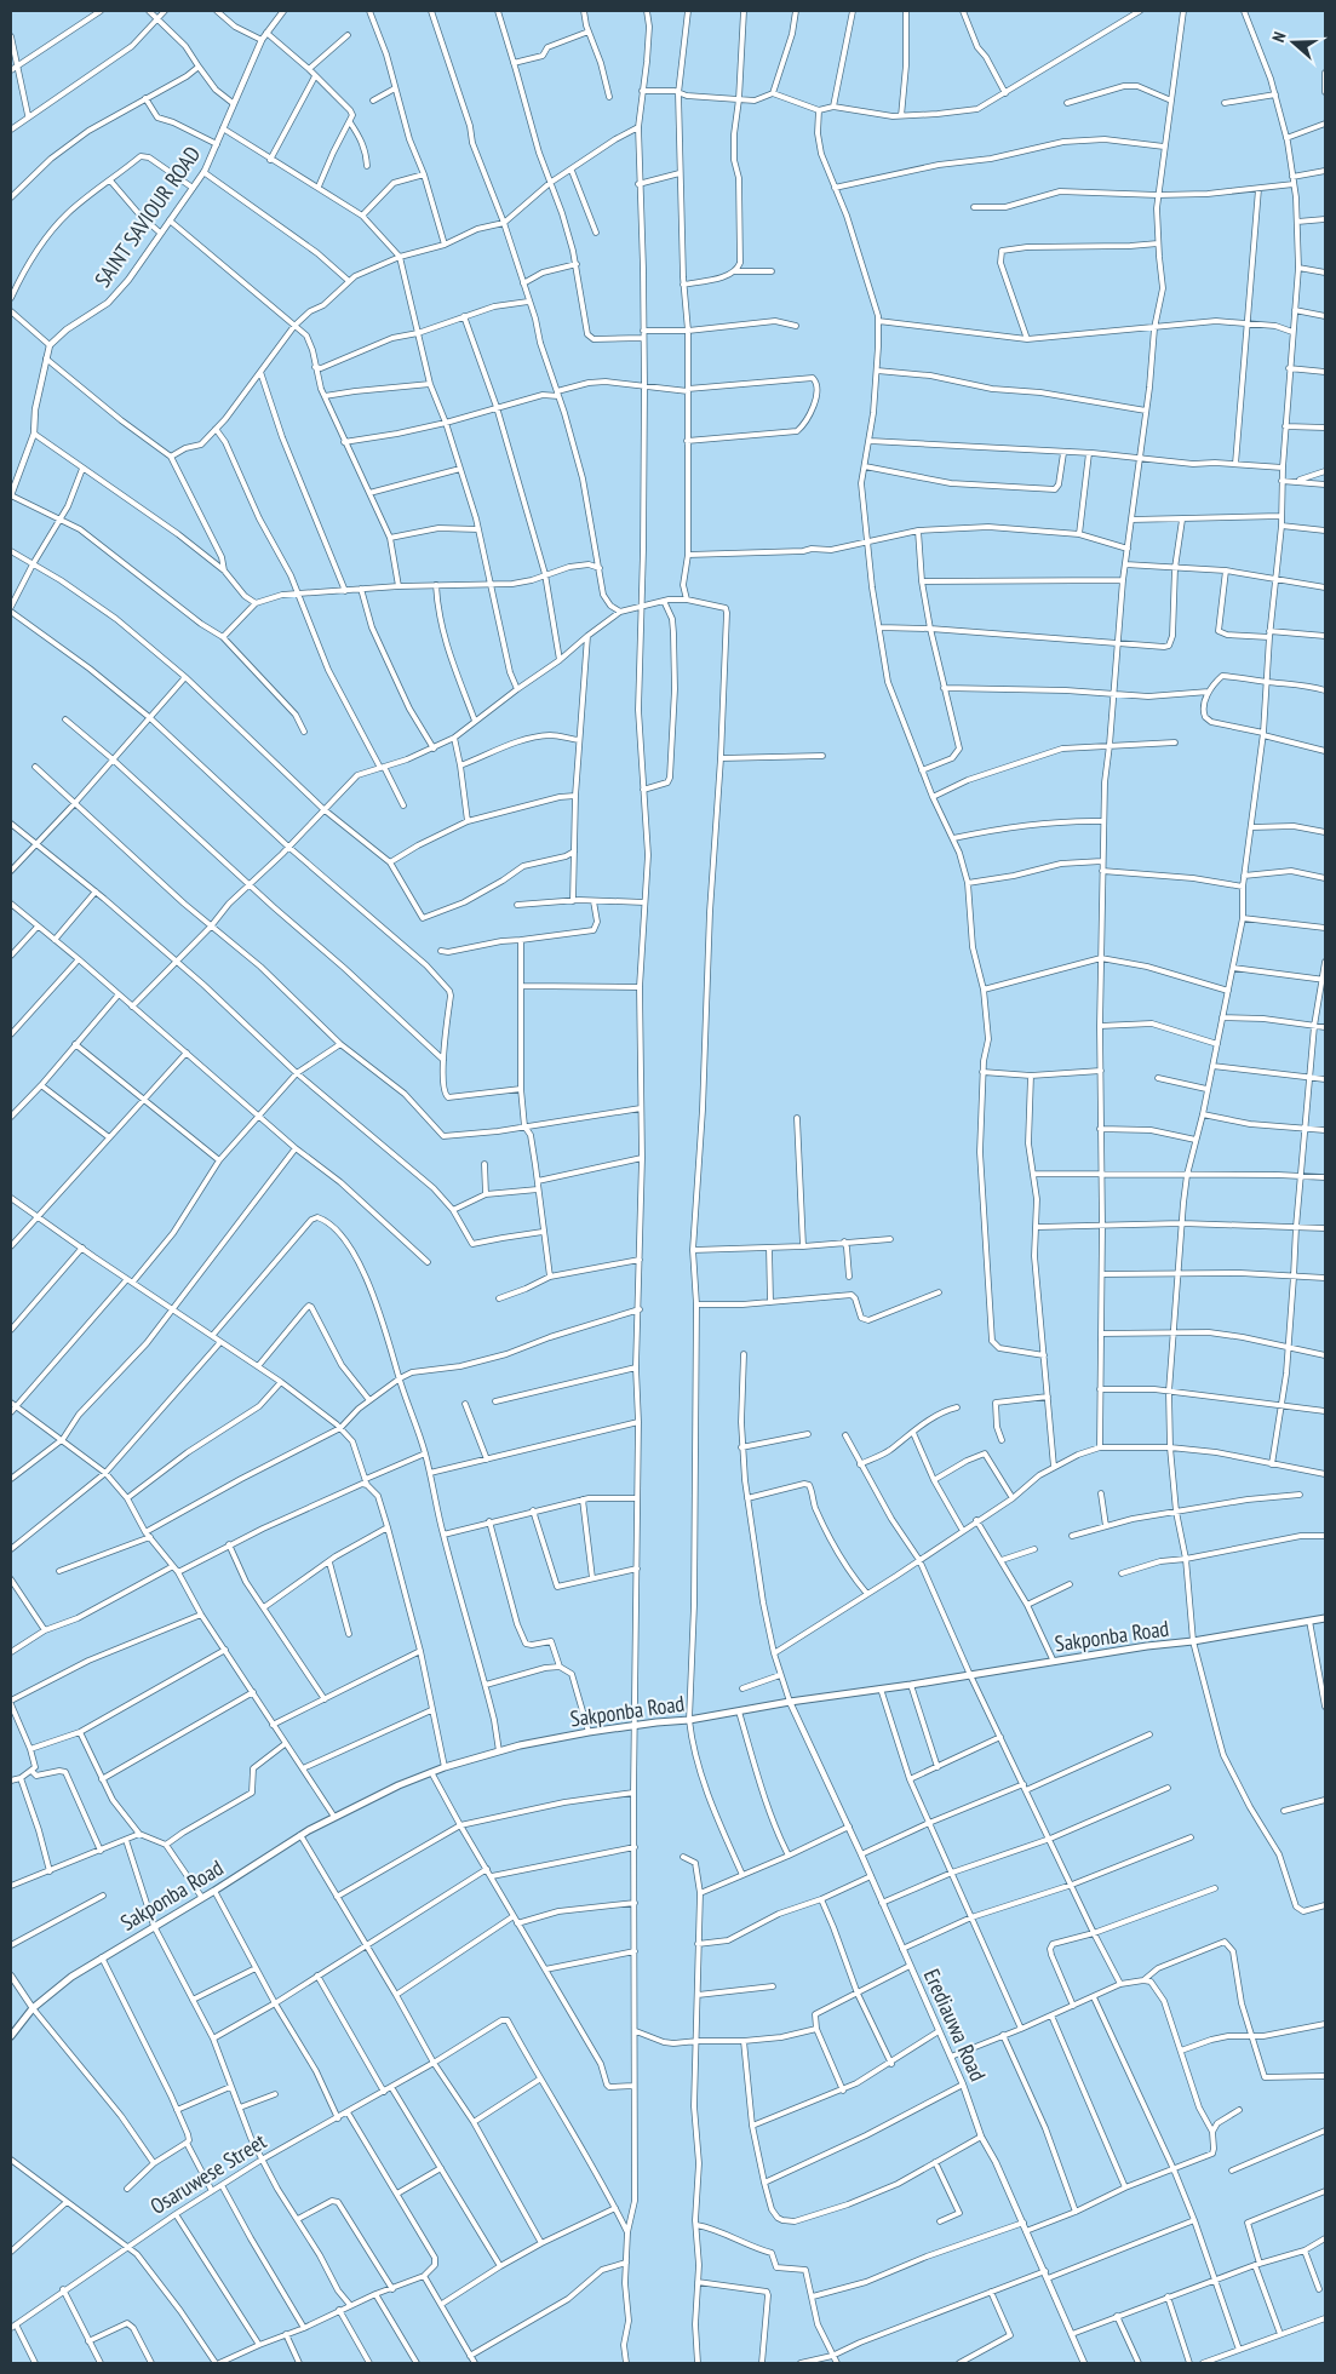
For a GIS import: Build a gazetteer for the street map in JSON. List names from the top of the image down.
{
  "streets": {
    "main road": ["Sakponba Road"],
    "street": ["SAINT SAVIOUR ROAD", "Erediauwa Road", "Osaruwese Street"]
  },
  "crossings": [
    ["Sakponba Road", "Erediauwa Road"]
  ],
  "north": "left"
}
